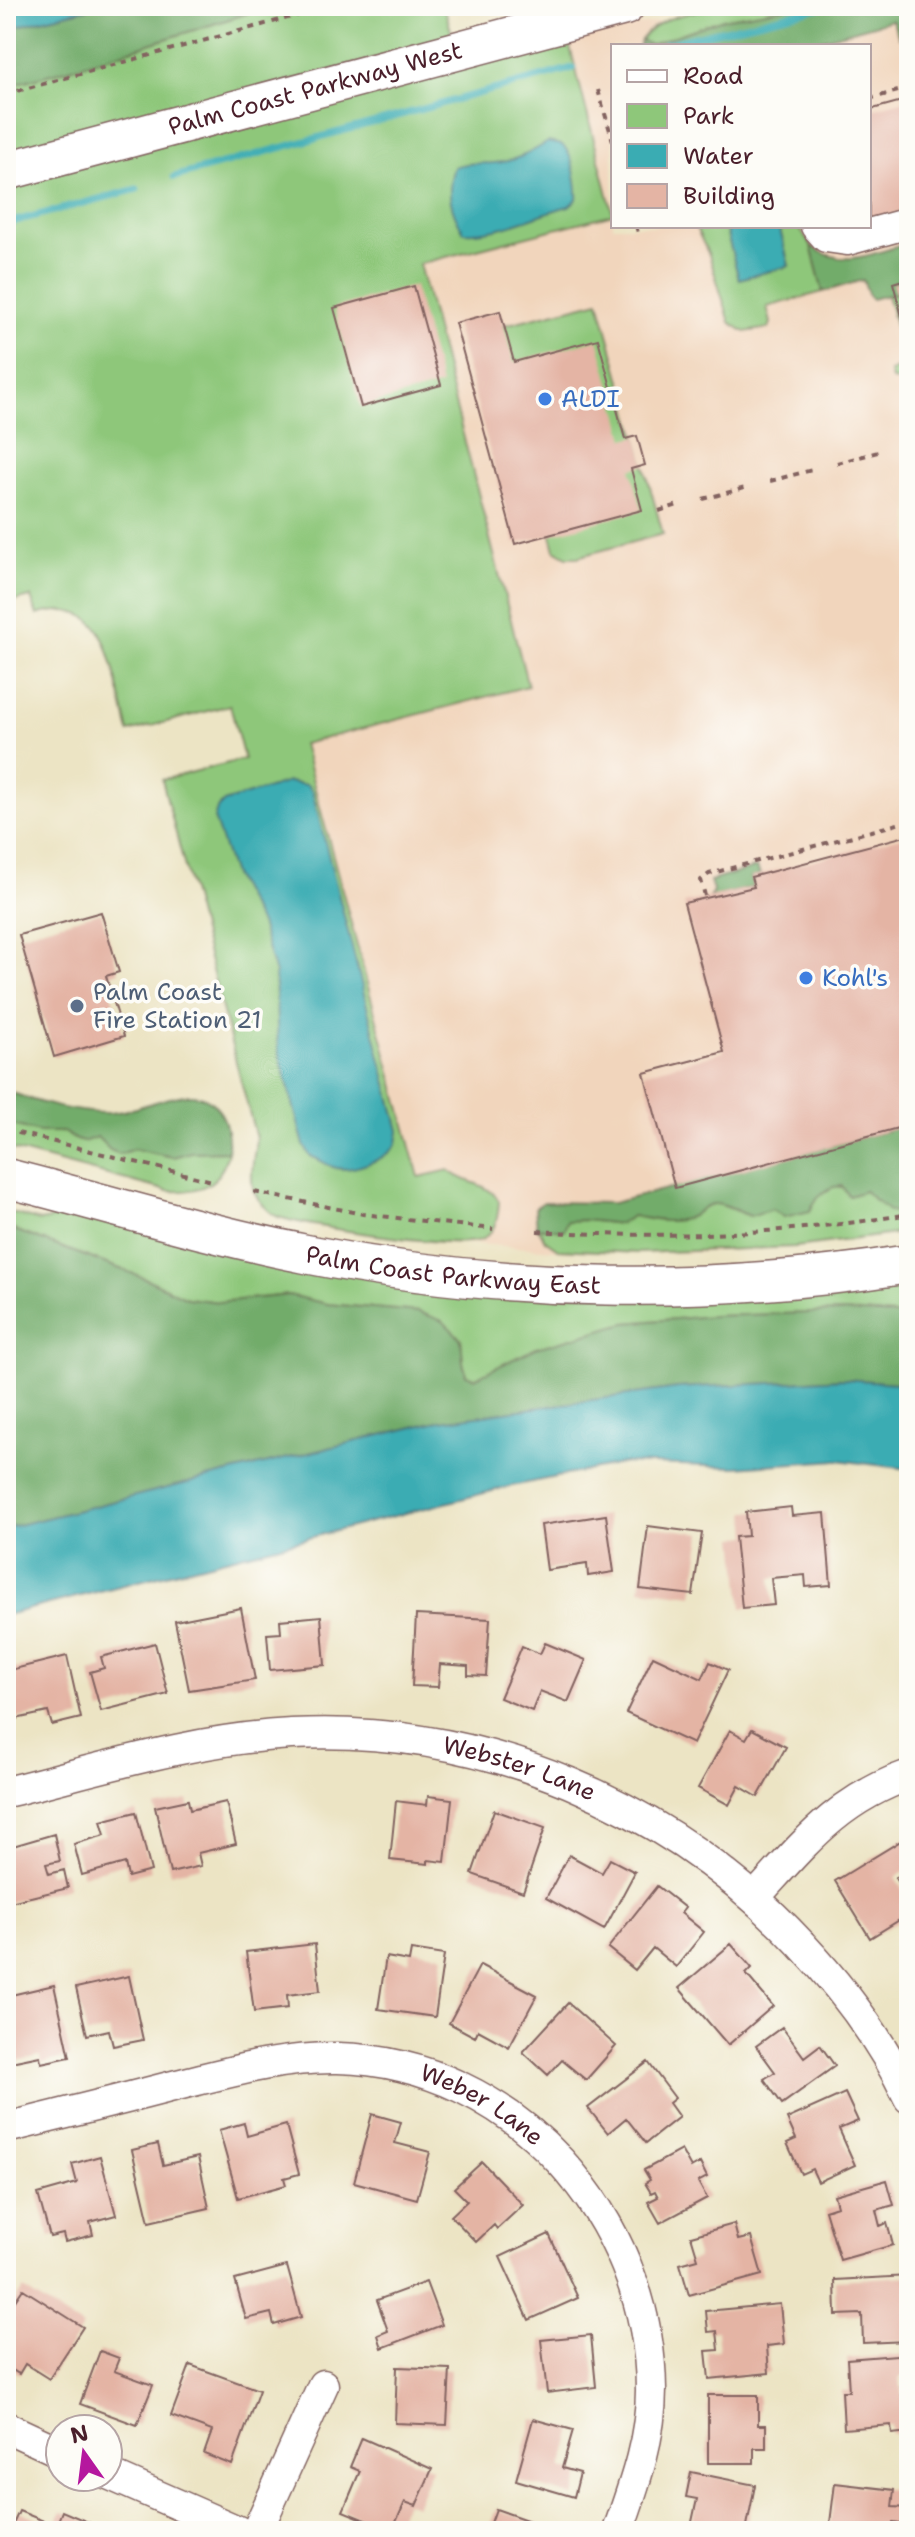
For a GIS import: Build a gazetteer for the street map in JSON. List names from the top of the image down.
{
  "streets": {
    "main road": ["Palm Coast Parkway West", "Palm Coast Parkway East"],
    "street": ["Webster Lane", "Weber Lane"]
  },
  "places": ["ALDI", "Kohl's", "Palm Coast Fire Station 21"],
  "legend": [
    "Road",
    "Park",
    "Water",
    "Building"
  ],
  "north": "top"
}
